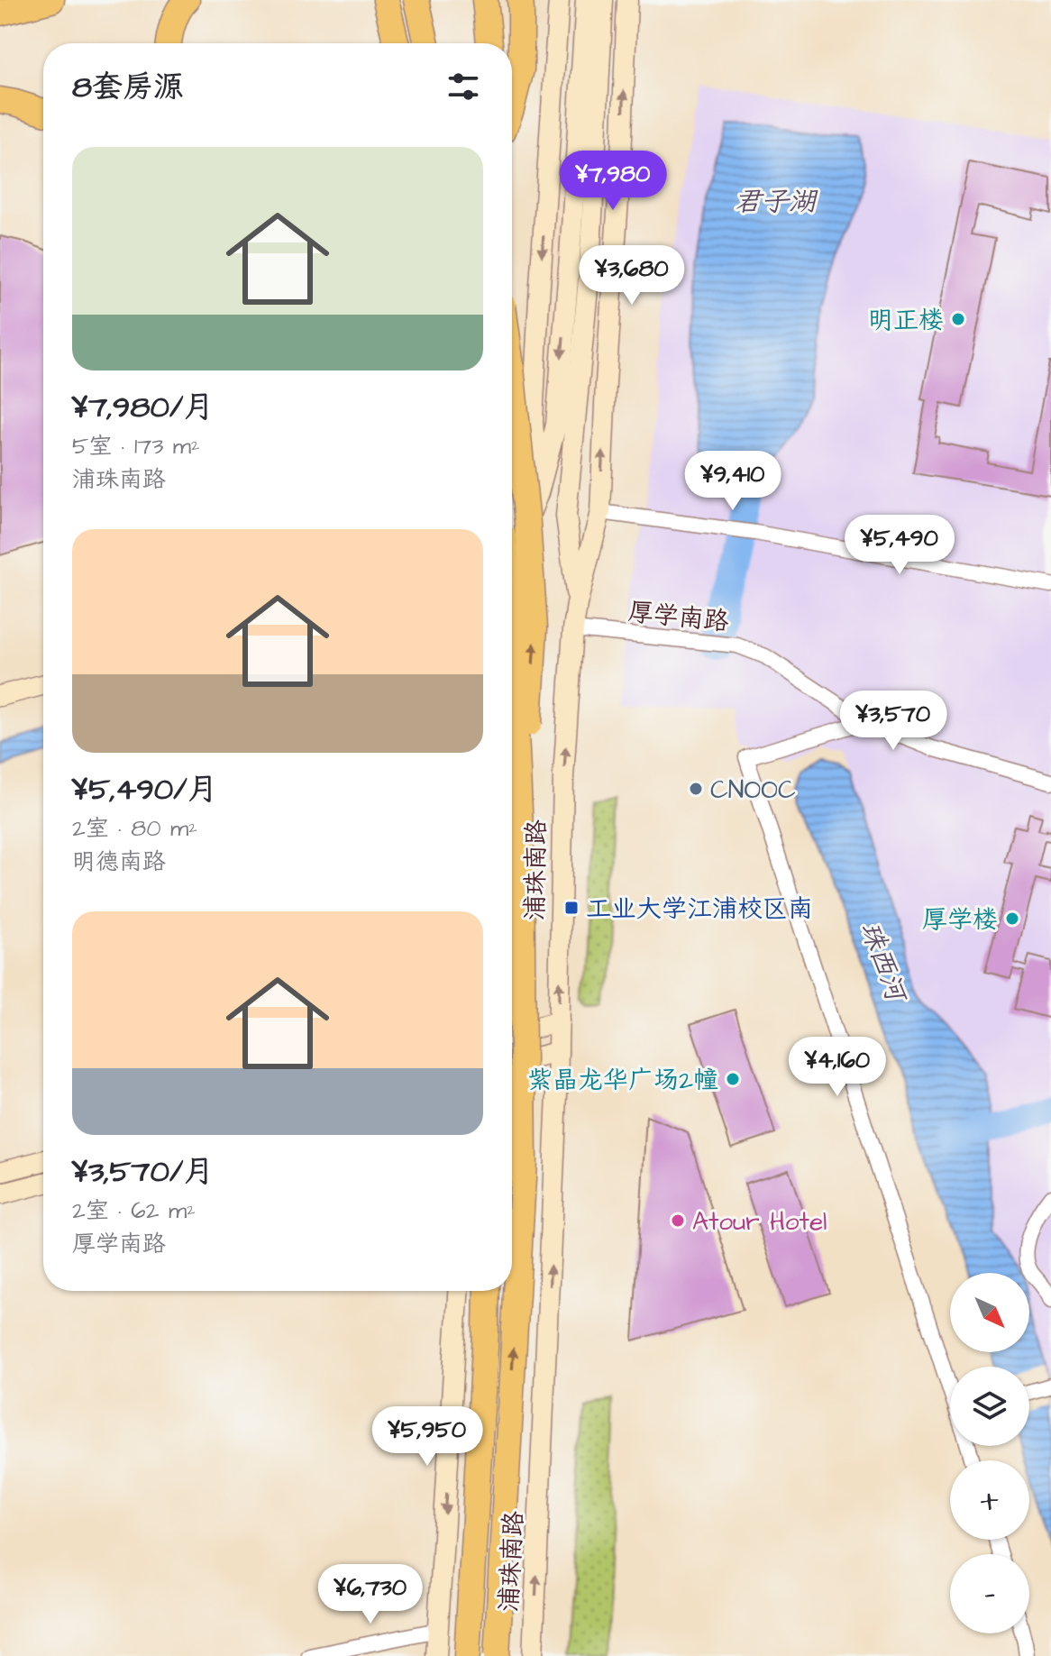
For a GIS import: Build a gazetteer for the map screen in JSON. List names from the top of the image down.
{
  "streets": {
    "street": ["厚学南路", "浦珠南路"]
  },
  "crossings": [
    ["厚学南路", "浦珠南路"]
  ],
  "water": ["君子湖", "珠西河"],
  "places": {
    "other": [
      "明正楼",
      "CNOOC",
      "厚学楼",
      "紫晶龙华广场2幢",
      "Atour Hotel"
    ],
    "transit": ["工业大学江浦校区南"]
  },
  "north": "bottom right",
  "page": {
    "heading": "8套房源",
    "list": [
      {
        "name": "¥7,980/月",
        "note": "5室 · 173 m² · 浦珠南路"
      },
      {
        "name": "¥5,490/月",
        "note": "2室 · 80 m² · 明德南路"
      },
      {
        "name": "¥3,570/月",
        "note": "2室 · 62 m² · 厚学南路"
      }
    ],
    "price": [
      "¥7,980",
      "¥3,680",
      "¥9,410",
      "¥5,490",
      "¥3,570",
      "¥4,160",
      "¥5,950",
      "¥6,730"
    ],
    "map_buttons": ["+", "−"]
  }
}
